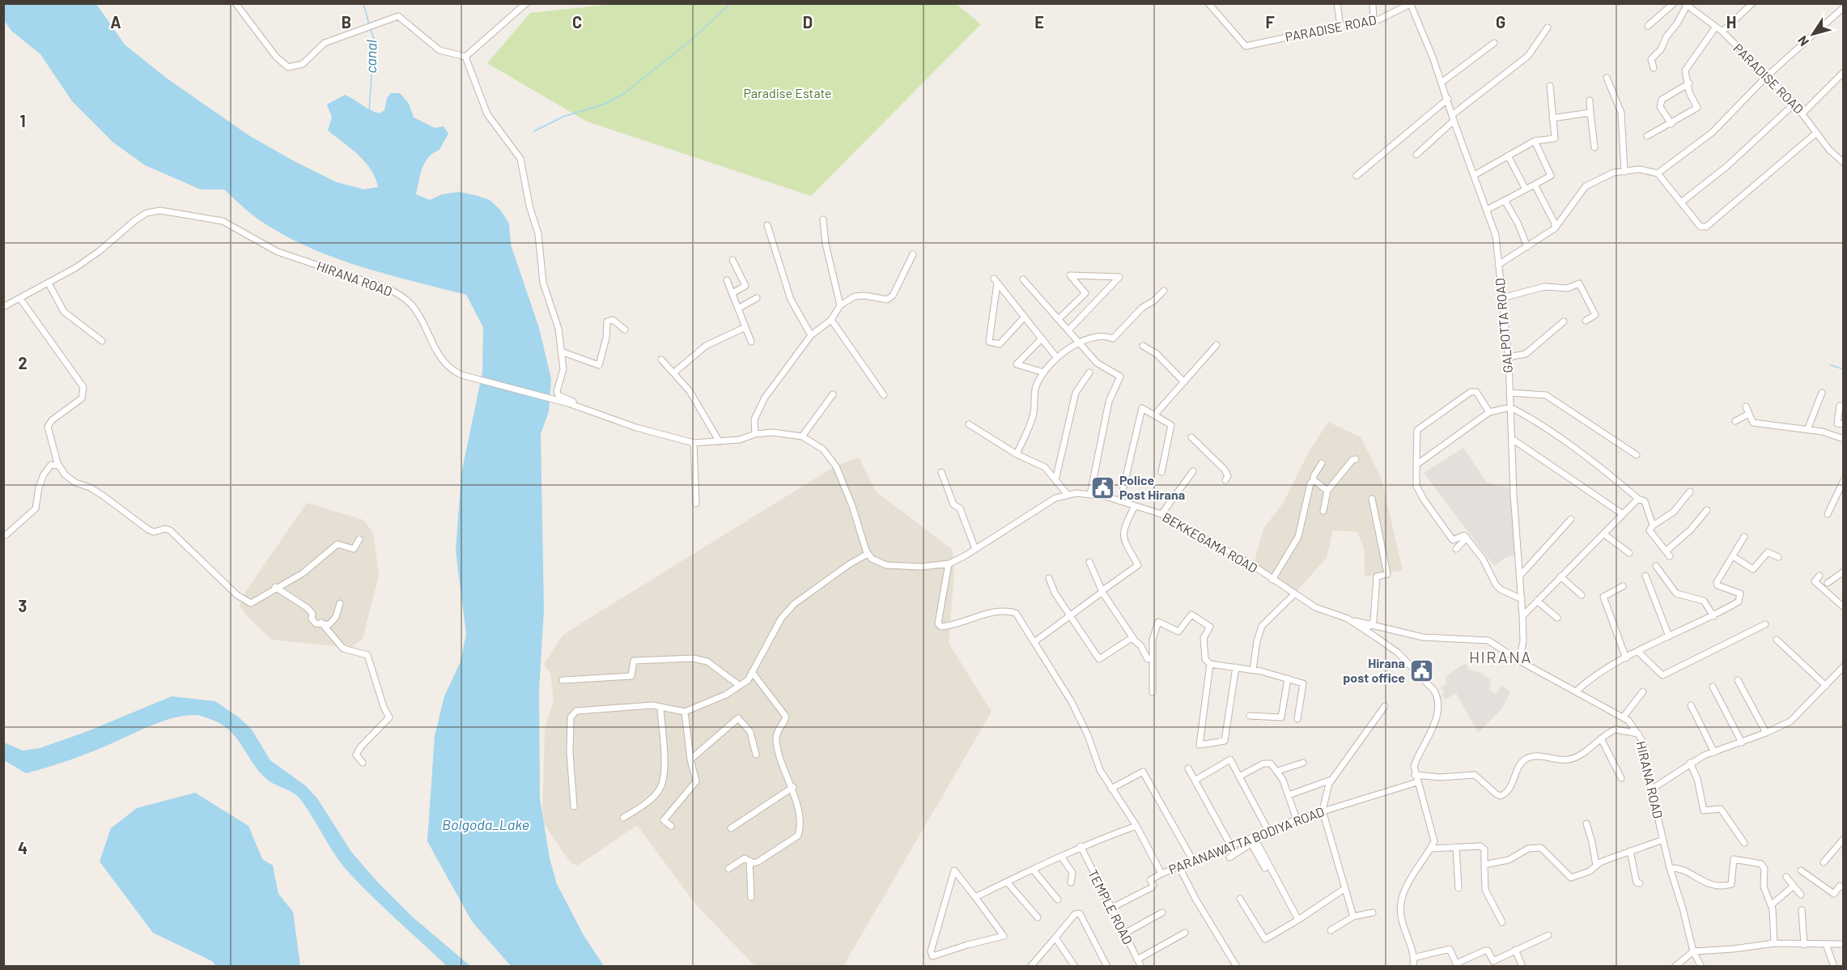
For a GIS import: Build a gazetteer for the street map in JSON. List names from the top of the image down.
{
  "streets": {
    "street": [
      "PARADISE ROAD",
      "HIRANA ROAD",
      "GALPOTTA ROAD",
      "BEKKEGAMA ROAD",
      "PARANAWATTA BODIYA ROAD",
      "TEMPLE ROAD"
    ]
  },
  "crossings": [
    ["PARADISE ROAD", "GALPOTTA ROAD"],
    ["HIRANA ROAD", "BEKKEGAMA ROAD"],
    ["BEKKEGAMA ROAD", "PARANAWATTA BODIYA ROAD"]
  ],
  "districts": ["HIRANA"],
  "water": ["canal", "Bolgoda_Lake"],
  "parks": ["Paradise Estate"],
  "places": {
    "public building": ["Police Post Hirana", "Hirana post office"]
  },
  "north": "bottom left",
  "grid": {
    "columns": [
      "A",
      "B",
      "C",
      "D",
      "E",
      "F",
      "G",
      "H"
    ],
    "rows": [
      "1",
      "2",
      "3",
      "4"
    ]
  }
}
